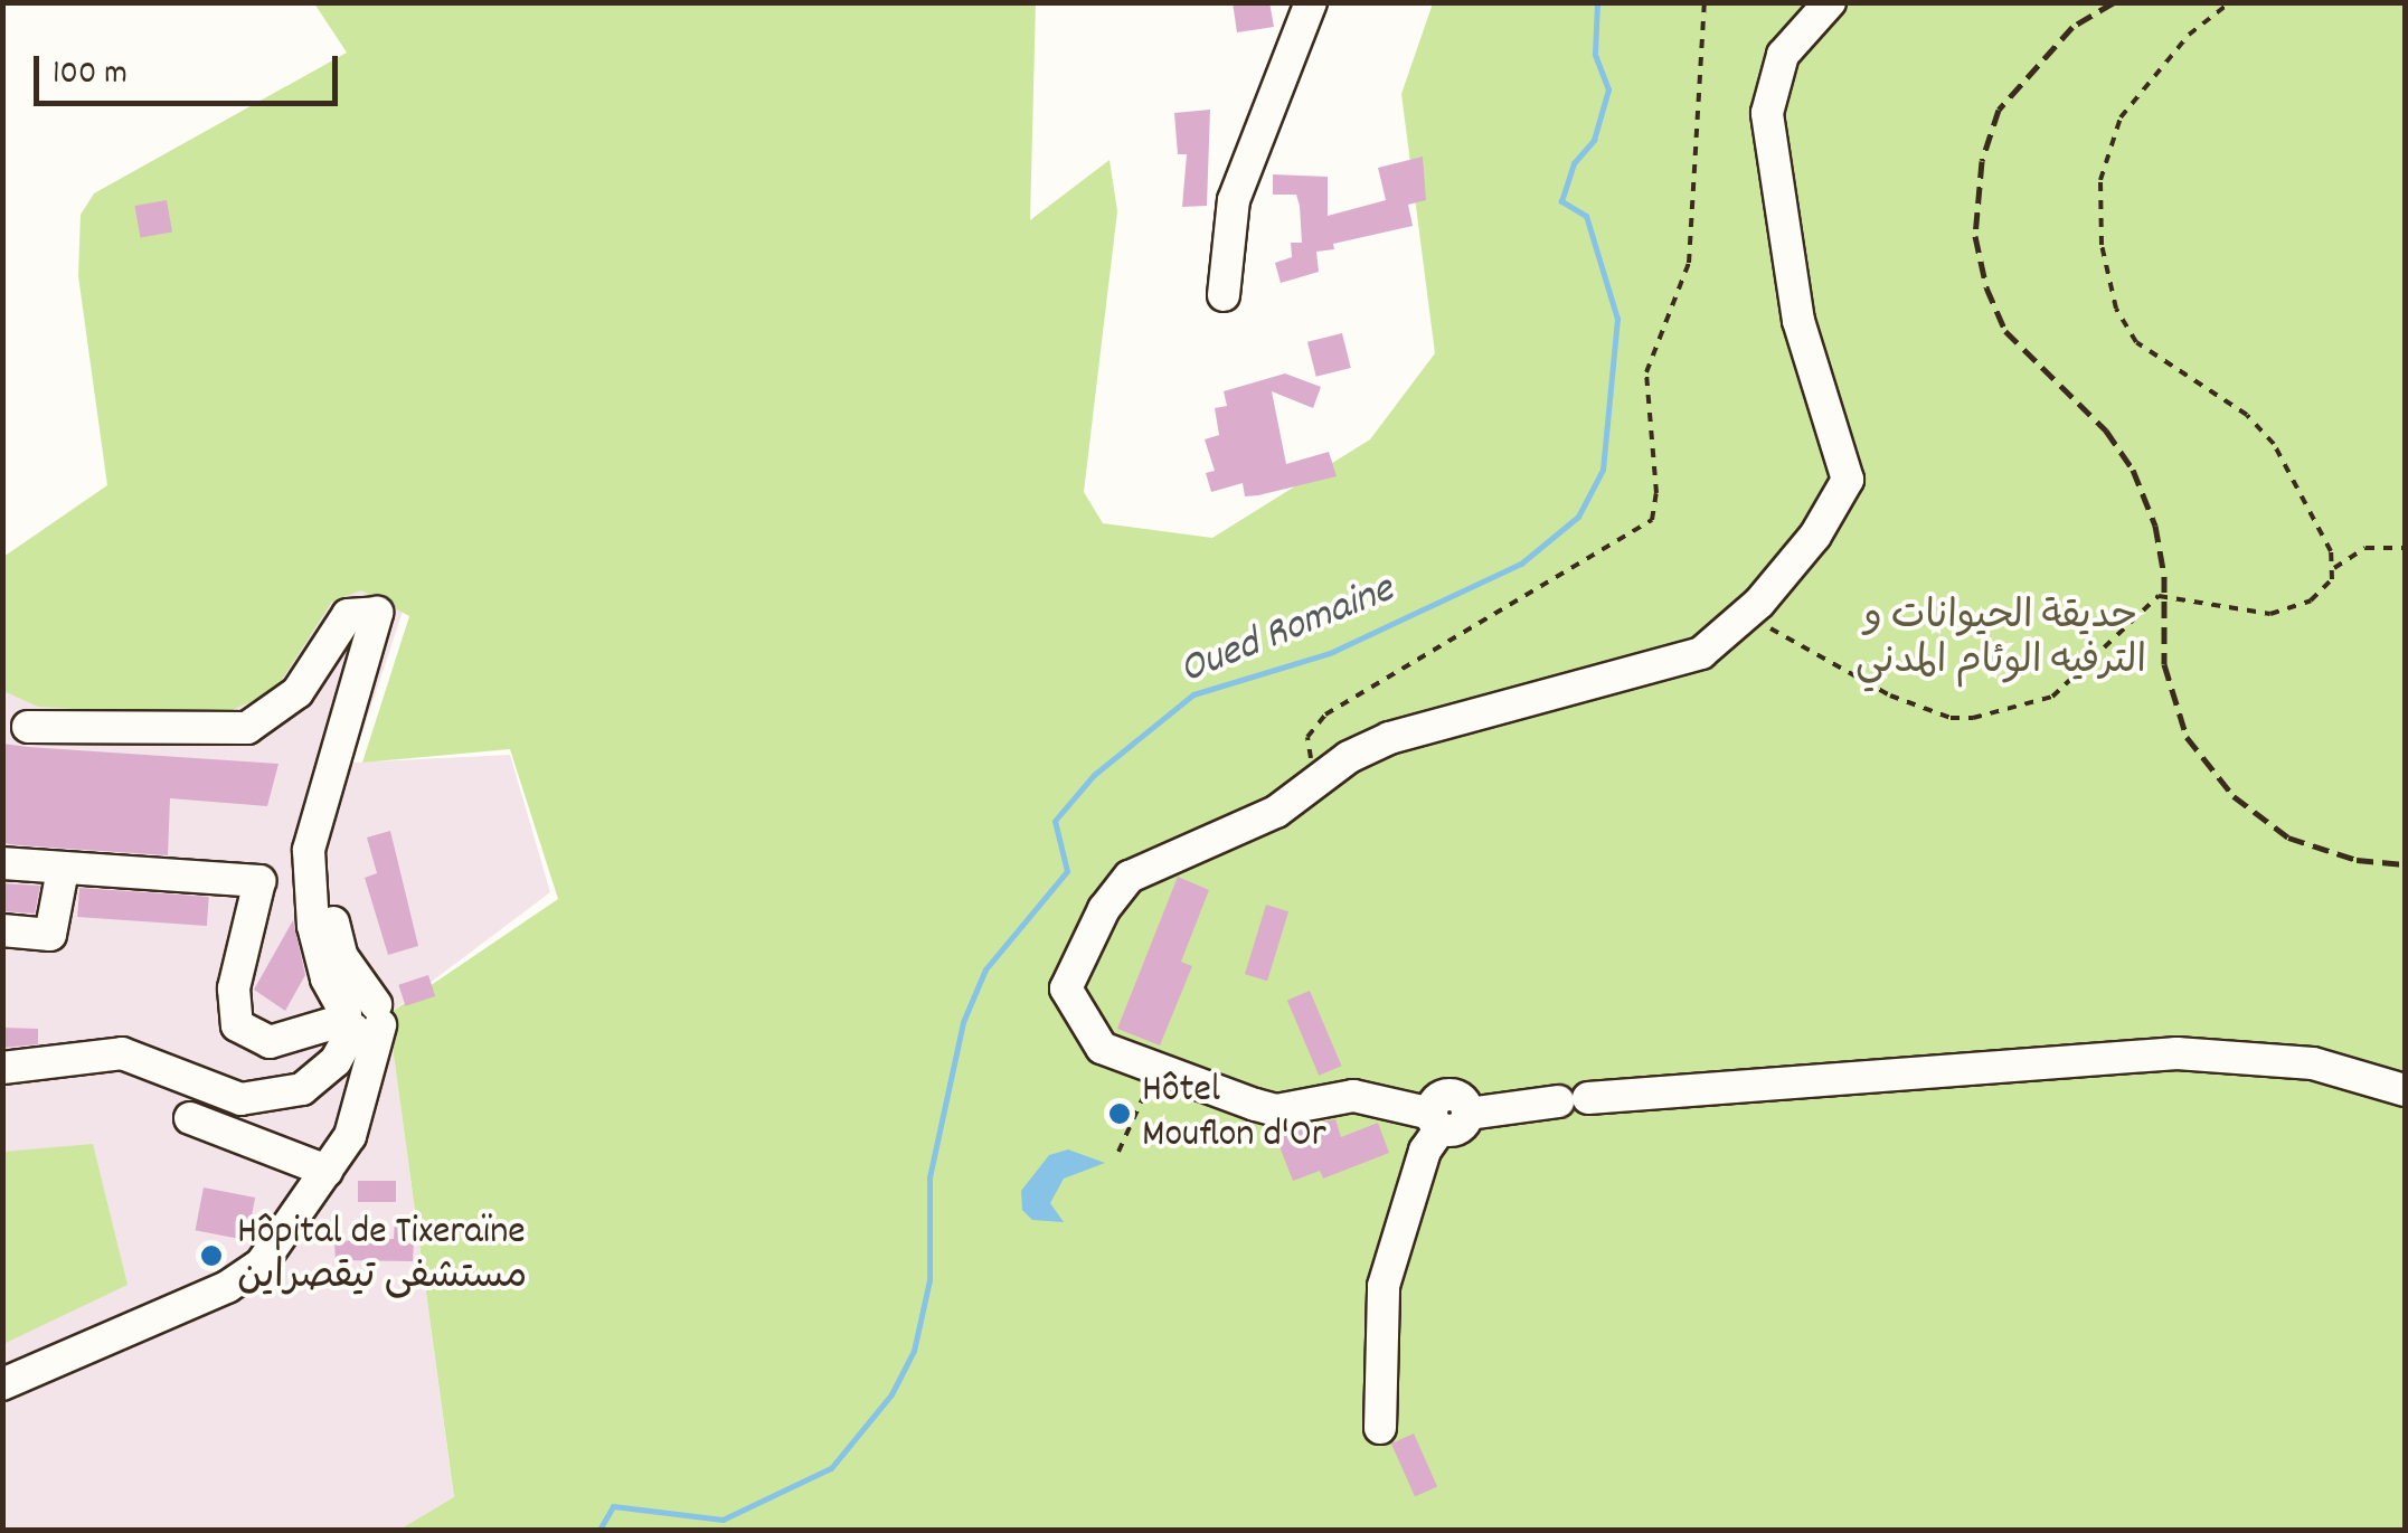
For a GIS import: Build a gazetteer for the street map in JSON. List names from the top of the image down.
{
  "water": ["Oued Romaine"],
  "parks": ["حديقة الحيوانات و الترفيه الوئام المدني"],
  "places": ["Hôtel Mouflon d'Or", "Hôpital de Tixeraïne مستشفى تيقصراين"],
  "scale_bar": "100 m"
}
